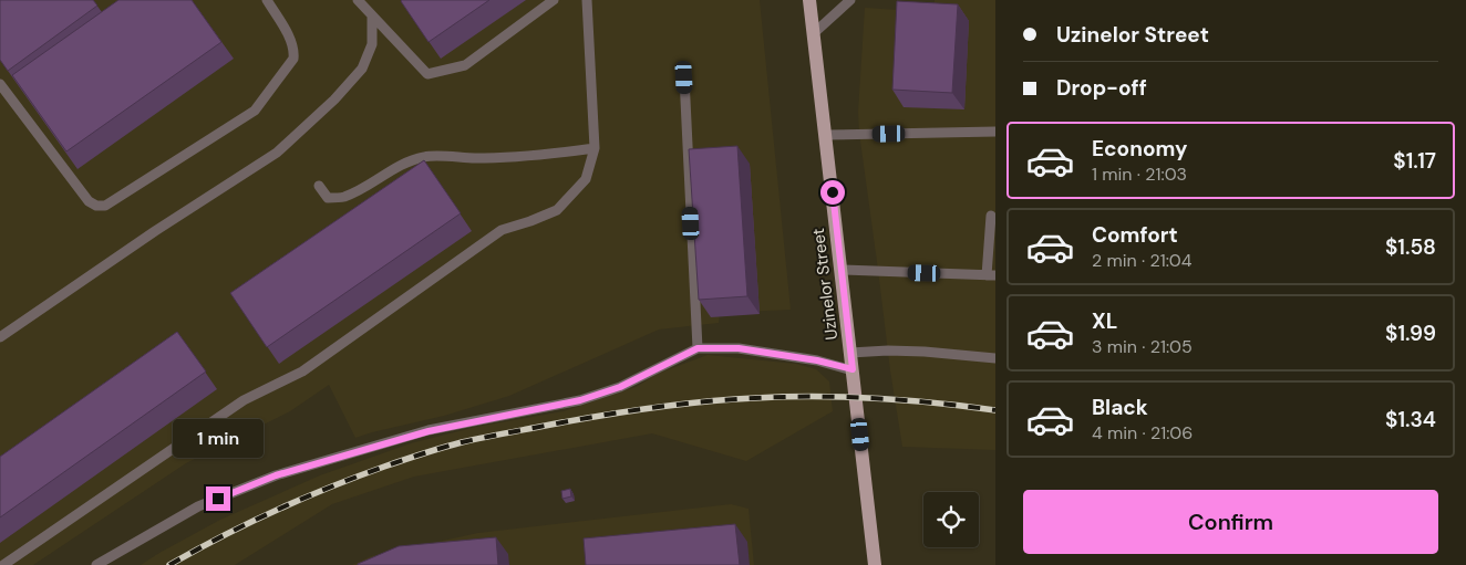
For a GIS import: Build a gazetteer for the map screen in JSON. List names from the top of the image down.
{
  "streets": {
    "main road": ["Uzinelor Street"]
  },
  "page": {
    "banner": ["Uzinelor Street", "Drop-off"],
    "list": [
      {
        "name": "Economy",
        "note": "1 min · 21:03",
        "value": "$1.17"
      },
      {
        "name": "Comfort",
        "note": "2 min · 21:04",
        "value": "$1.58"
      },
      {
        "name": "XL",
        "note": "3 min · 21:05",
        "value": "$1.99"
      },
      {
        "name": "Black",
        "note": "4 min · 21:06",
        "value": "$1.34"
      }
    ],
    "bubble": "1 min",
    "buttons": "Confirm"
  }
}
